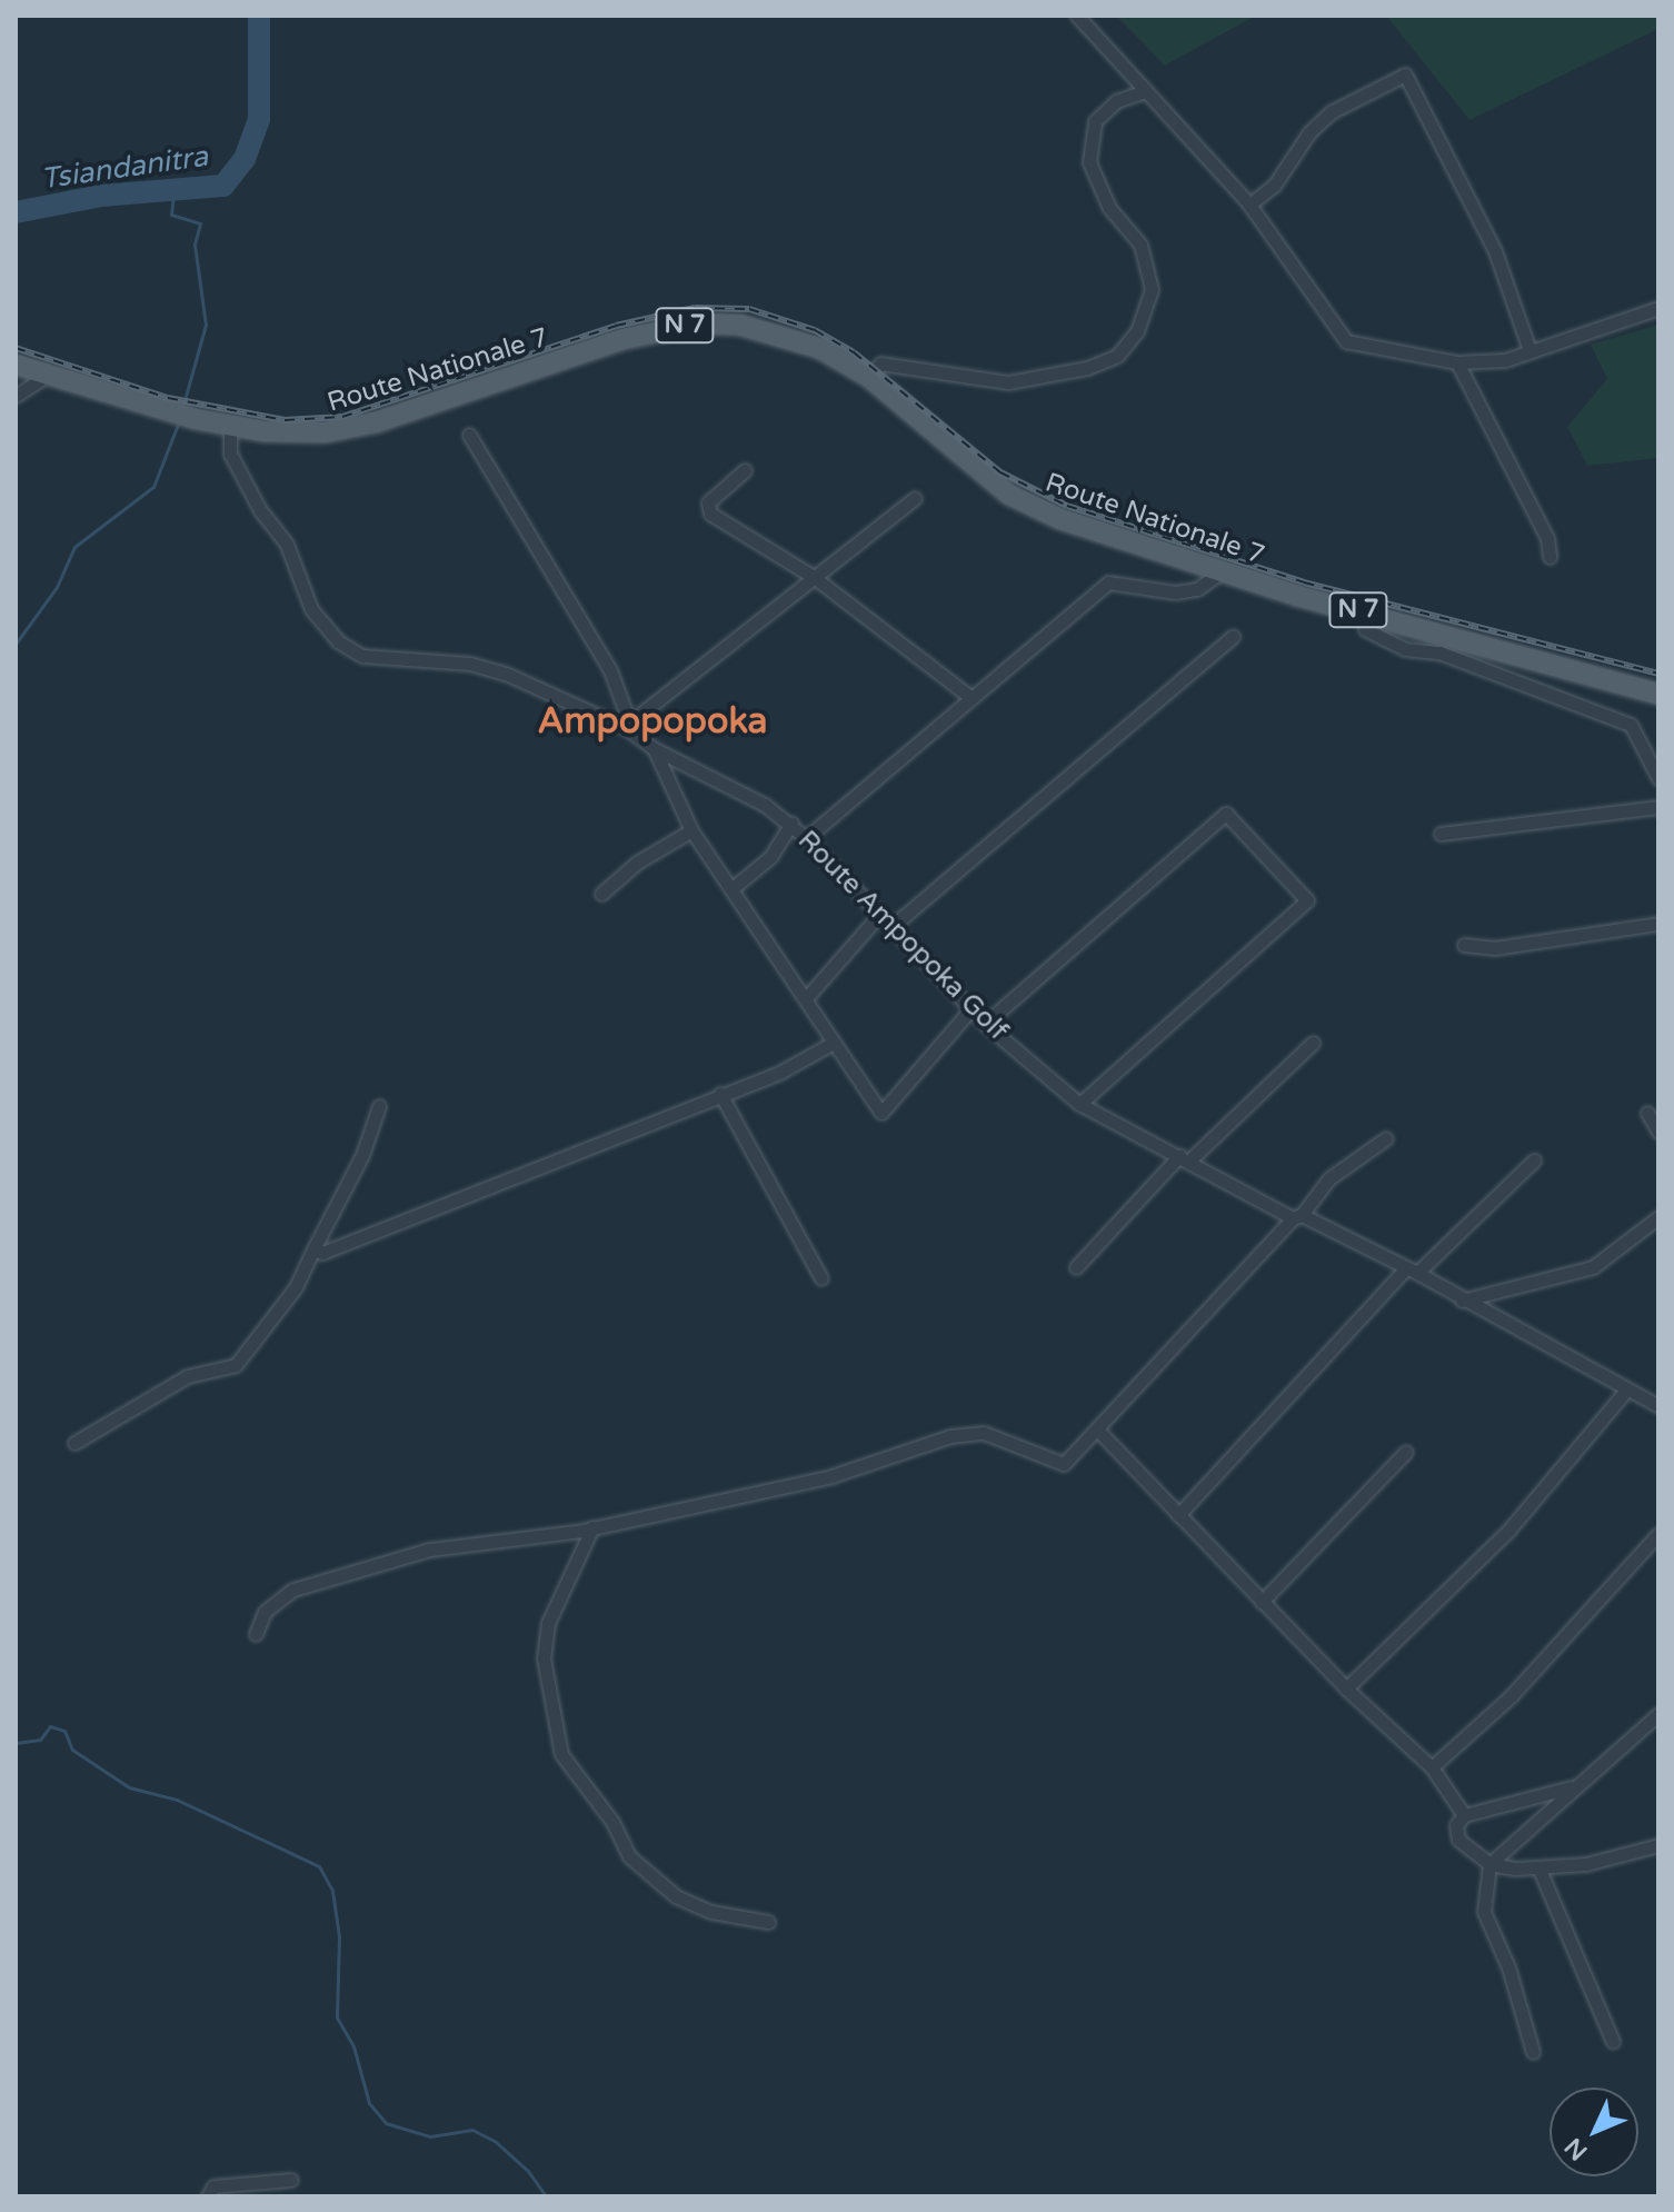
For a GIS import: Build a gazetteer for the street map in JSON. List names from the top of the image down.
{
  "streets": {
    "main road": ["N 7", "Route Nationale 7"],
    "street": ["Route Ampopoka Golf"]
  },
  "crossings": [
    ["N 7", "Route Nationale 7"],
    ["N 7", "Route Ampopoka Golf"],
    ["Route Nationale 7", "Route Ampopoka Golf"]
  ],
  "districts": ["Ampopopoka"],
  "water": ["Tsiandanitra"],
  "north": "bottom left"
}
